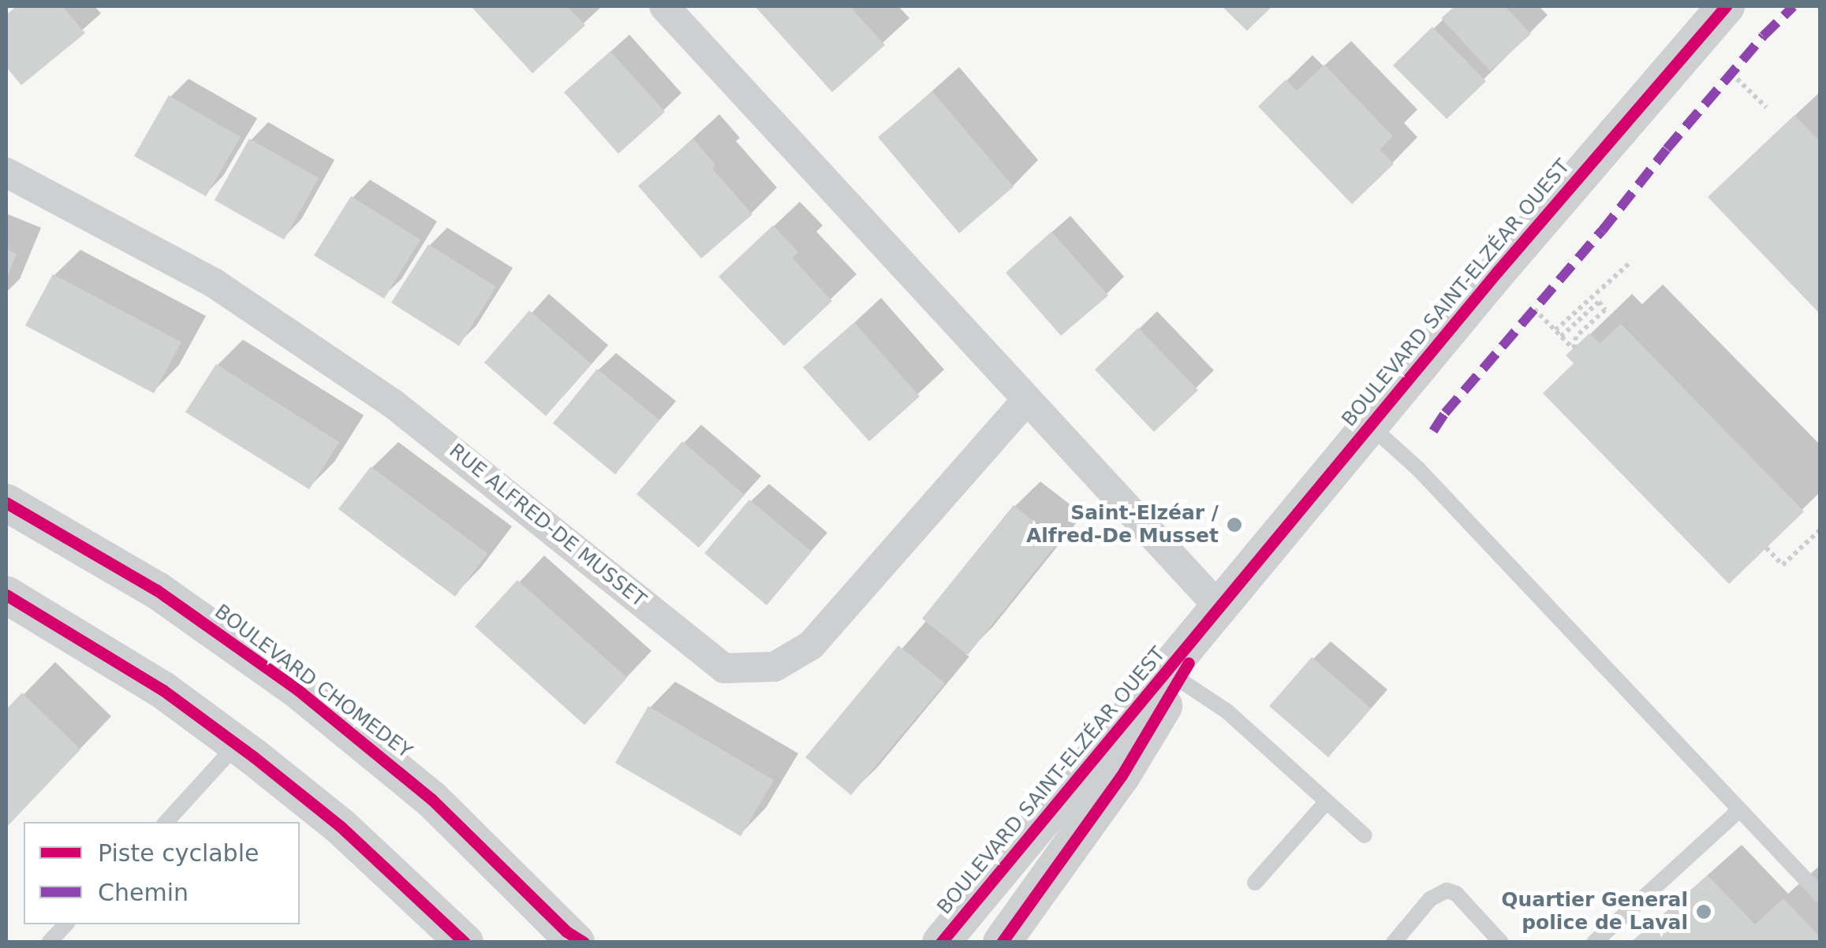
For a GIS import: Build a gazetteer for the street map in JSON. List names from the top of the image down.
{
  "streets": {
    "street": ["BOULEVARD SAINT-ELZÉAR OUEST", "RUE ALFRED-DE MUSSET", "BOULEVARD CHOMEDEY"]
  },
  "places": ["Saint-Elzéar / Alfred-De Musset", "Quartier General police de Laval"],
  "legend": ["Piste cyclable", "Chemin"]
}
